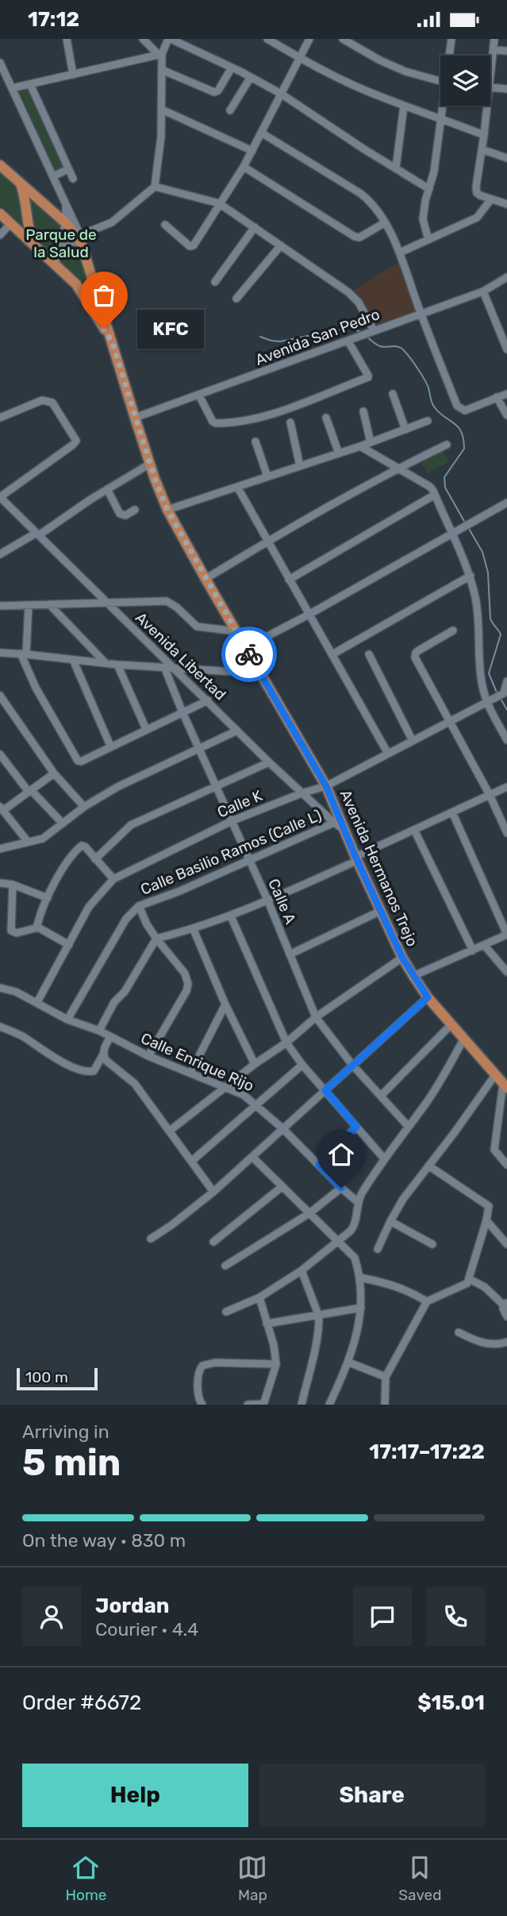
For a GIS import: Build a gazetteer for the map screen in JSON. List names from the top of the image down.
{
  "streets": {
    "main road": ["Avenida Hermanos Trejo"],
    "street": [
      "Avenida San Pedro",
      "Avenida Libertad",
      "Calle K",
      "Calle Basilio Ramos (Calle L)",
      "Calle A",
      "Calle Enrique Rijo"
    ]
  },
  "crossings": [
    ["Avenida San Pedro", "Avenida Hermanos Trejo"],
    ["Avenida Libertad", "Calle K"],
    ["Avenida Libertad", "Calle Basilio Ramos (Calle L)"],
    ["Avenida Libertad", "Avenida Hermanos Trejo"],
    ["Calle K", "Avenida Hermanos Trejo"],
    ["Calle K", "Calle A"],
    ["Calle K", "Calle Enrique Rijo"],
    ["Calle Basilio Ramos (Calle L)", "Calle A"],
    ["Calle Basilio Ramos (Calle L)", "Calle Enrique Rijo"]
  ],
  "parks": ["Parque de la Salud"],
  "places": ["KFC"],
  "scale_bar": "100 m",
  "page": {
    "status": "17:12",
    "bubble": "KFC",
    "scale": "100 m",
    "heading": ["5 min", "Arriving in", "17:17–17:22"],
    "panel": [
      "Jordan",
      "Courier · 4.4",
      "Order #6672",
      "$15.01"
    ],
    "bar": "On the way · 830 m",
    "buttons": ["Help", "Share"],
    "tabs": ["Home", "Map", "Saved"]
  }
}
